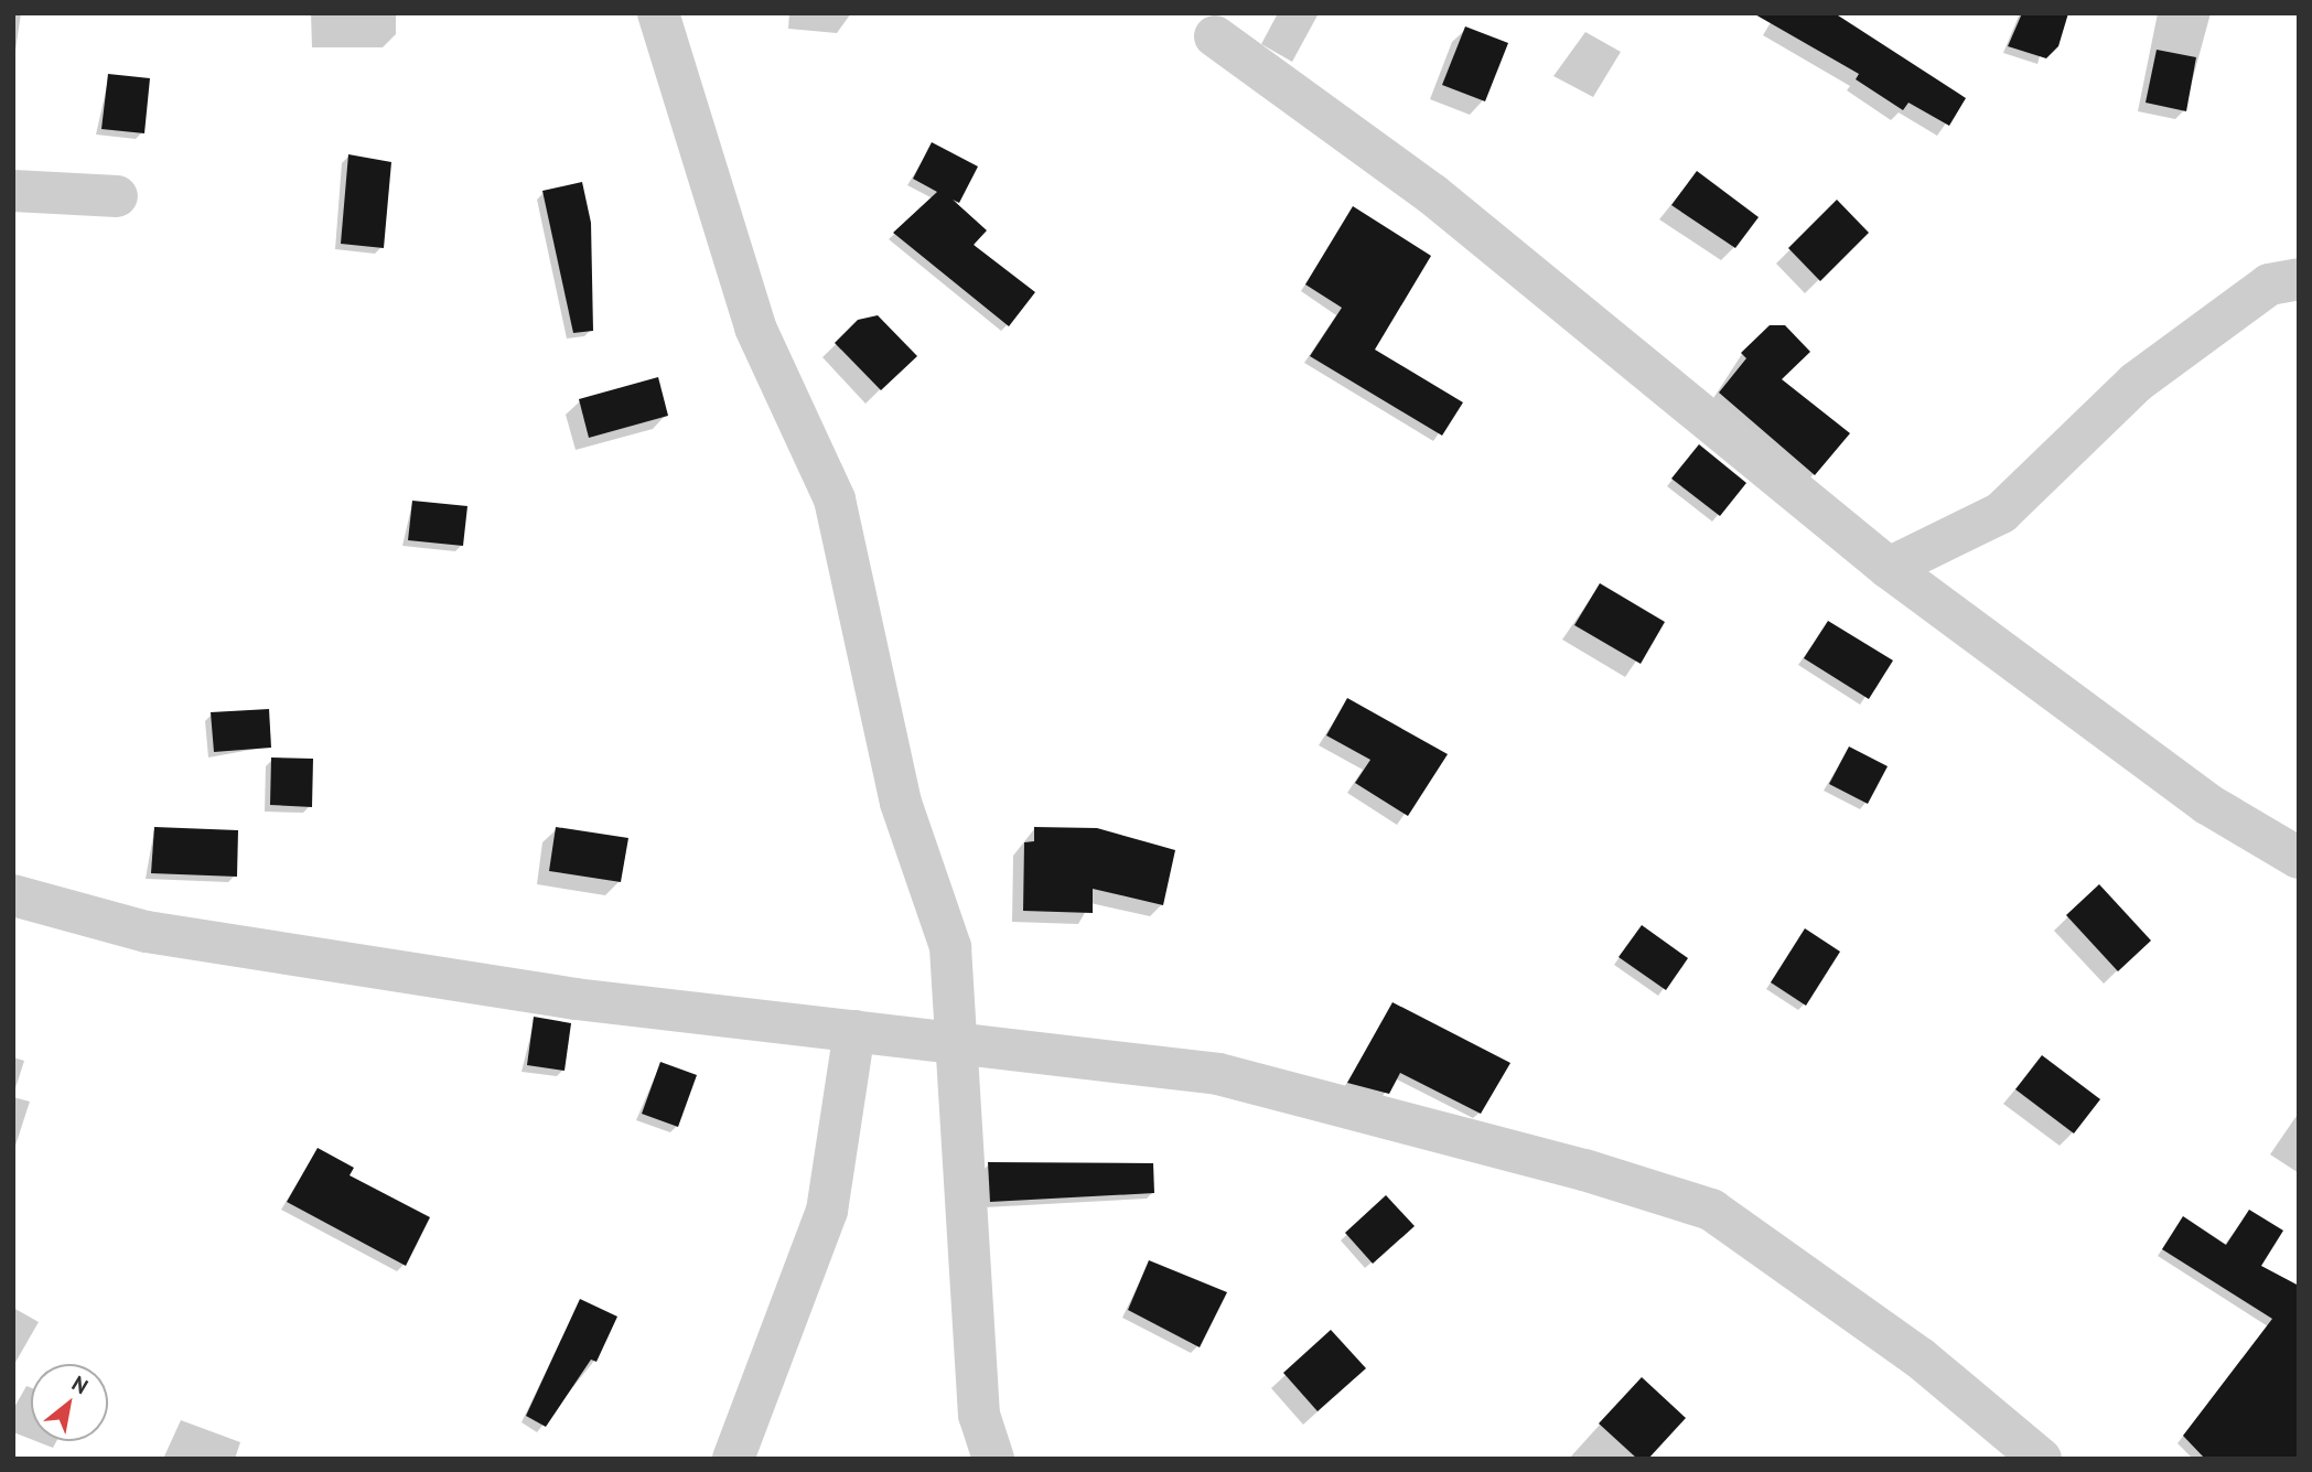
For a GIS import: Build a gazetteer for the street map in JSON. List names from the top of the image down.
{
  "north": "top right"
}
